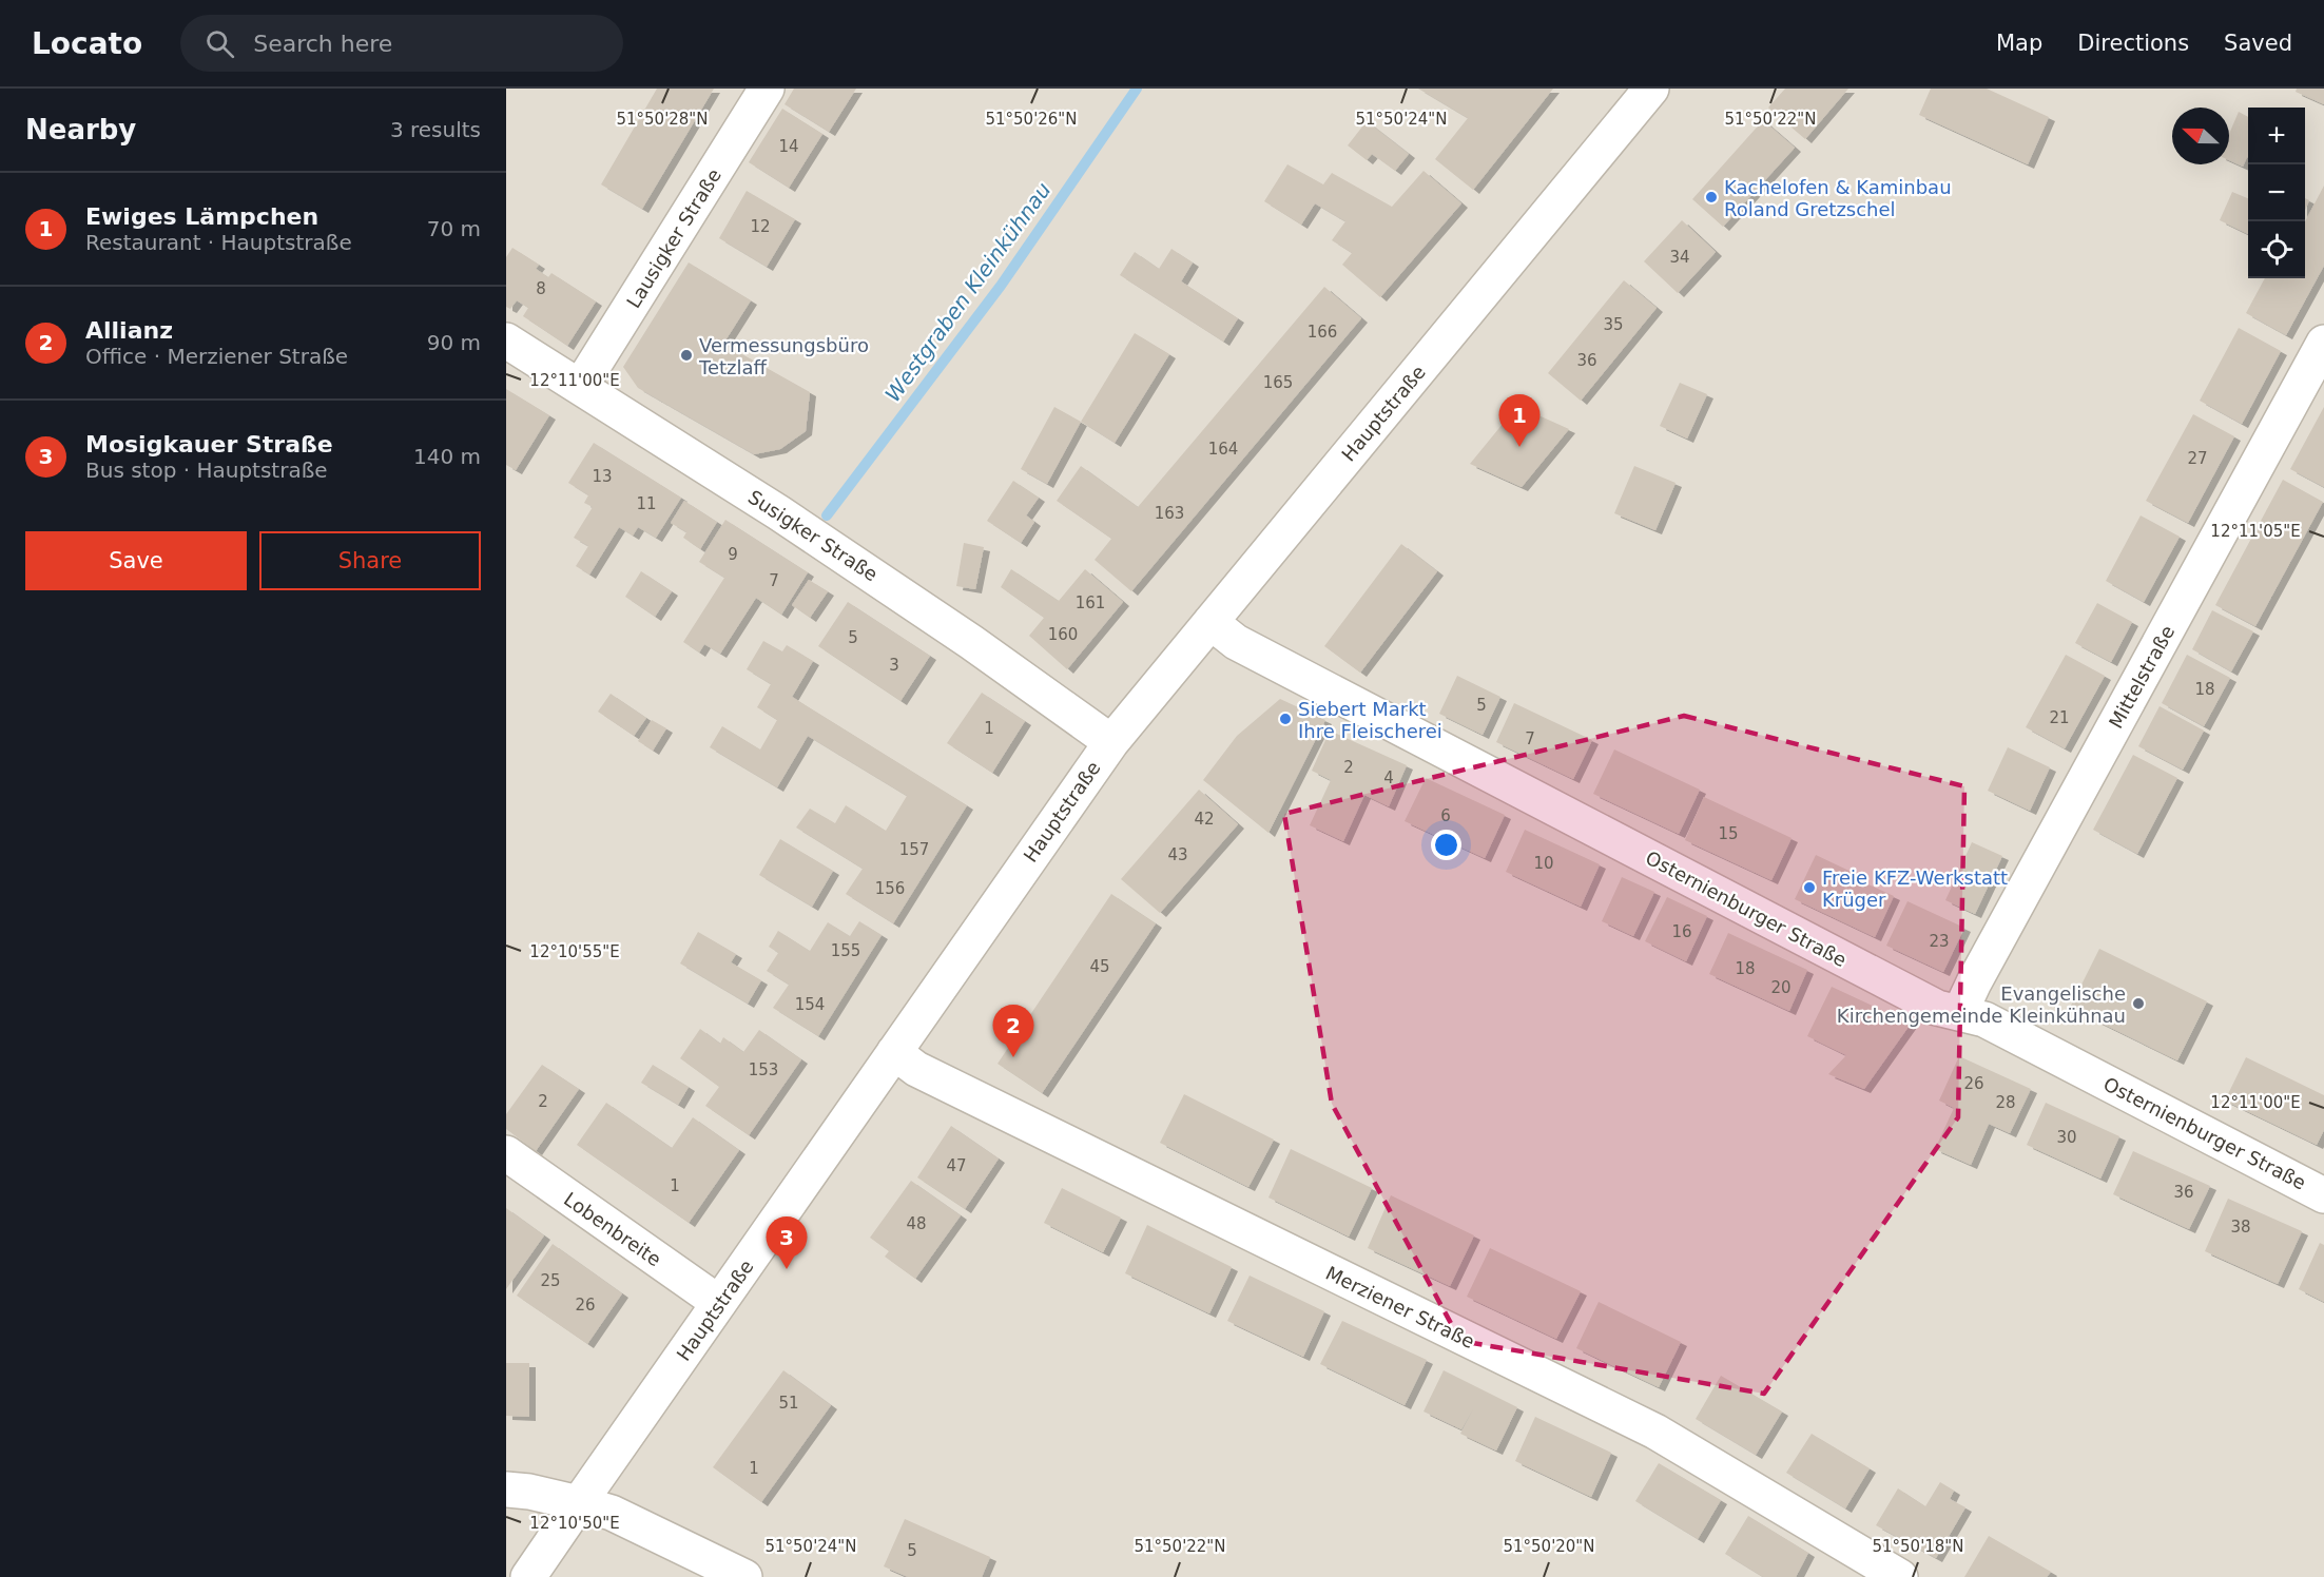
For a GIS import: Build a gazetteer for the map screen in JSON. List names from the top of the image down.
{
  "streets": {
    "street": [
      "Lausigker Straße",
      "Hauptstraße",
      "Susigker Straße",
      "Mittelstraße",
      "Osternienburger Straße",
      "Lobenbreite",
      "Merziener Straße"
    ]
  },
  "crossings": [
    ["Lausigker Straße", "Susigker Straße"],
    ["Hauptstraße", "Susigker Straße"],
    ["Hauptstraße", "Osternienburger Straße"],
    ["Hauptstraße", "Lobenbreite"],
    ["Hauptstraße", "Merziener Straße"],
    ["Mittelstraße", "Osternienburger Straße"]
  ],
  "water": ["Westgraben Kleinkühnau"],
  "places": [
    "Kachelofen & Kaminbau Roland Gretzschel",
    "Vermessungsbüro Tetzlaff",
    "Siebert Markt Ihre Fleischerei",
    "Freie KFZ-Werkstatt Krüger",
    "Evangelische Kirchengemeinde Kleinkühnau"
  ],
  "house_numbers": [
    "14",
    "12",
    "34",
    "8",
    "35",
    "166",
    "36",
    "165",
    "164",
    "27",
    "13",
    "11",
    "163",
    "9",
    "7",
    "161",
    "160",
    "5",
    "3",
    "18",
    "5",
    "21",
    "1",
    "7",
    "2",
    "4",
    "6",
    "42",
    "15",
    "157",
    "43",
    "10",
    "156",
    "16",
    "23",
    "155",
    "45",
    "18",
    "20",
    "154",
    "153",
    "26",
    "2",
    "28",
    "30",
    "47",
    "1",
    "36",
    "48",
    "38",
    "25",
    "26",
    "51",
    "1",
    "5"
  ],
  "north": "left",
  "page": {
    "header": "Locato",
    "search": "Search here",
    "nav": ["Map", "Directions", "Saved"],
    "heading": ["Nearby", "3 results"],
    "map_buttons": ["+", "−"],
    "list": [
      {
        "mark": "1",
        "name": "Ewiges Lämpchen",
        "note": "Restaurant · Hauptstraße",
        "value": "70 m"
      },
      {
        "mark": "2",
        "name": "Allianz",
        "note": "Office · Merziener Straße",
        "value": "90 m"
      },
      {
        "mark": "3",
        "name": "Mosigkauer Straße",
        "note": "Bus stop · Hauptstraße",
        "value": "140 m"
      }
    ],
    "pins": ["1", "2", "3"],
    "buttons": ["Save", "Share"]
  },
  "coordinates": [
    "51°50'28\"N",
    "51°50'26\"N",
    "51°50'24\"N",
    "51°50'22\"N",
    "12°11'00\"E",
    "12°11'05\"E",
    "12°10'55\"E",
    "12°10'50\"E",
    "51°50'20\"N",
    "51°50'18\"N"
  ]
}
